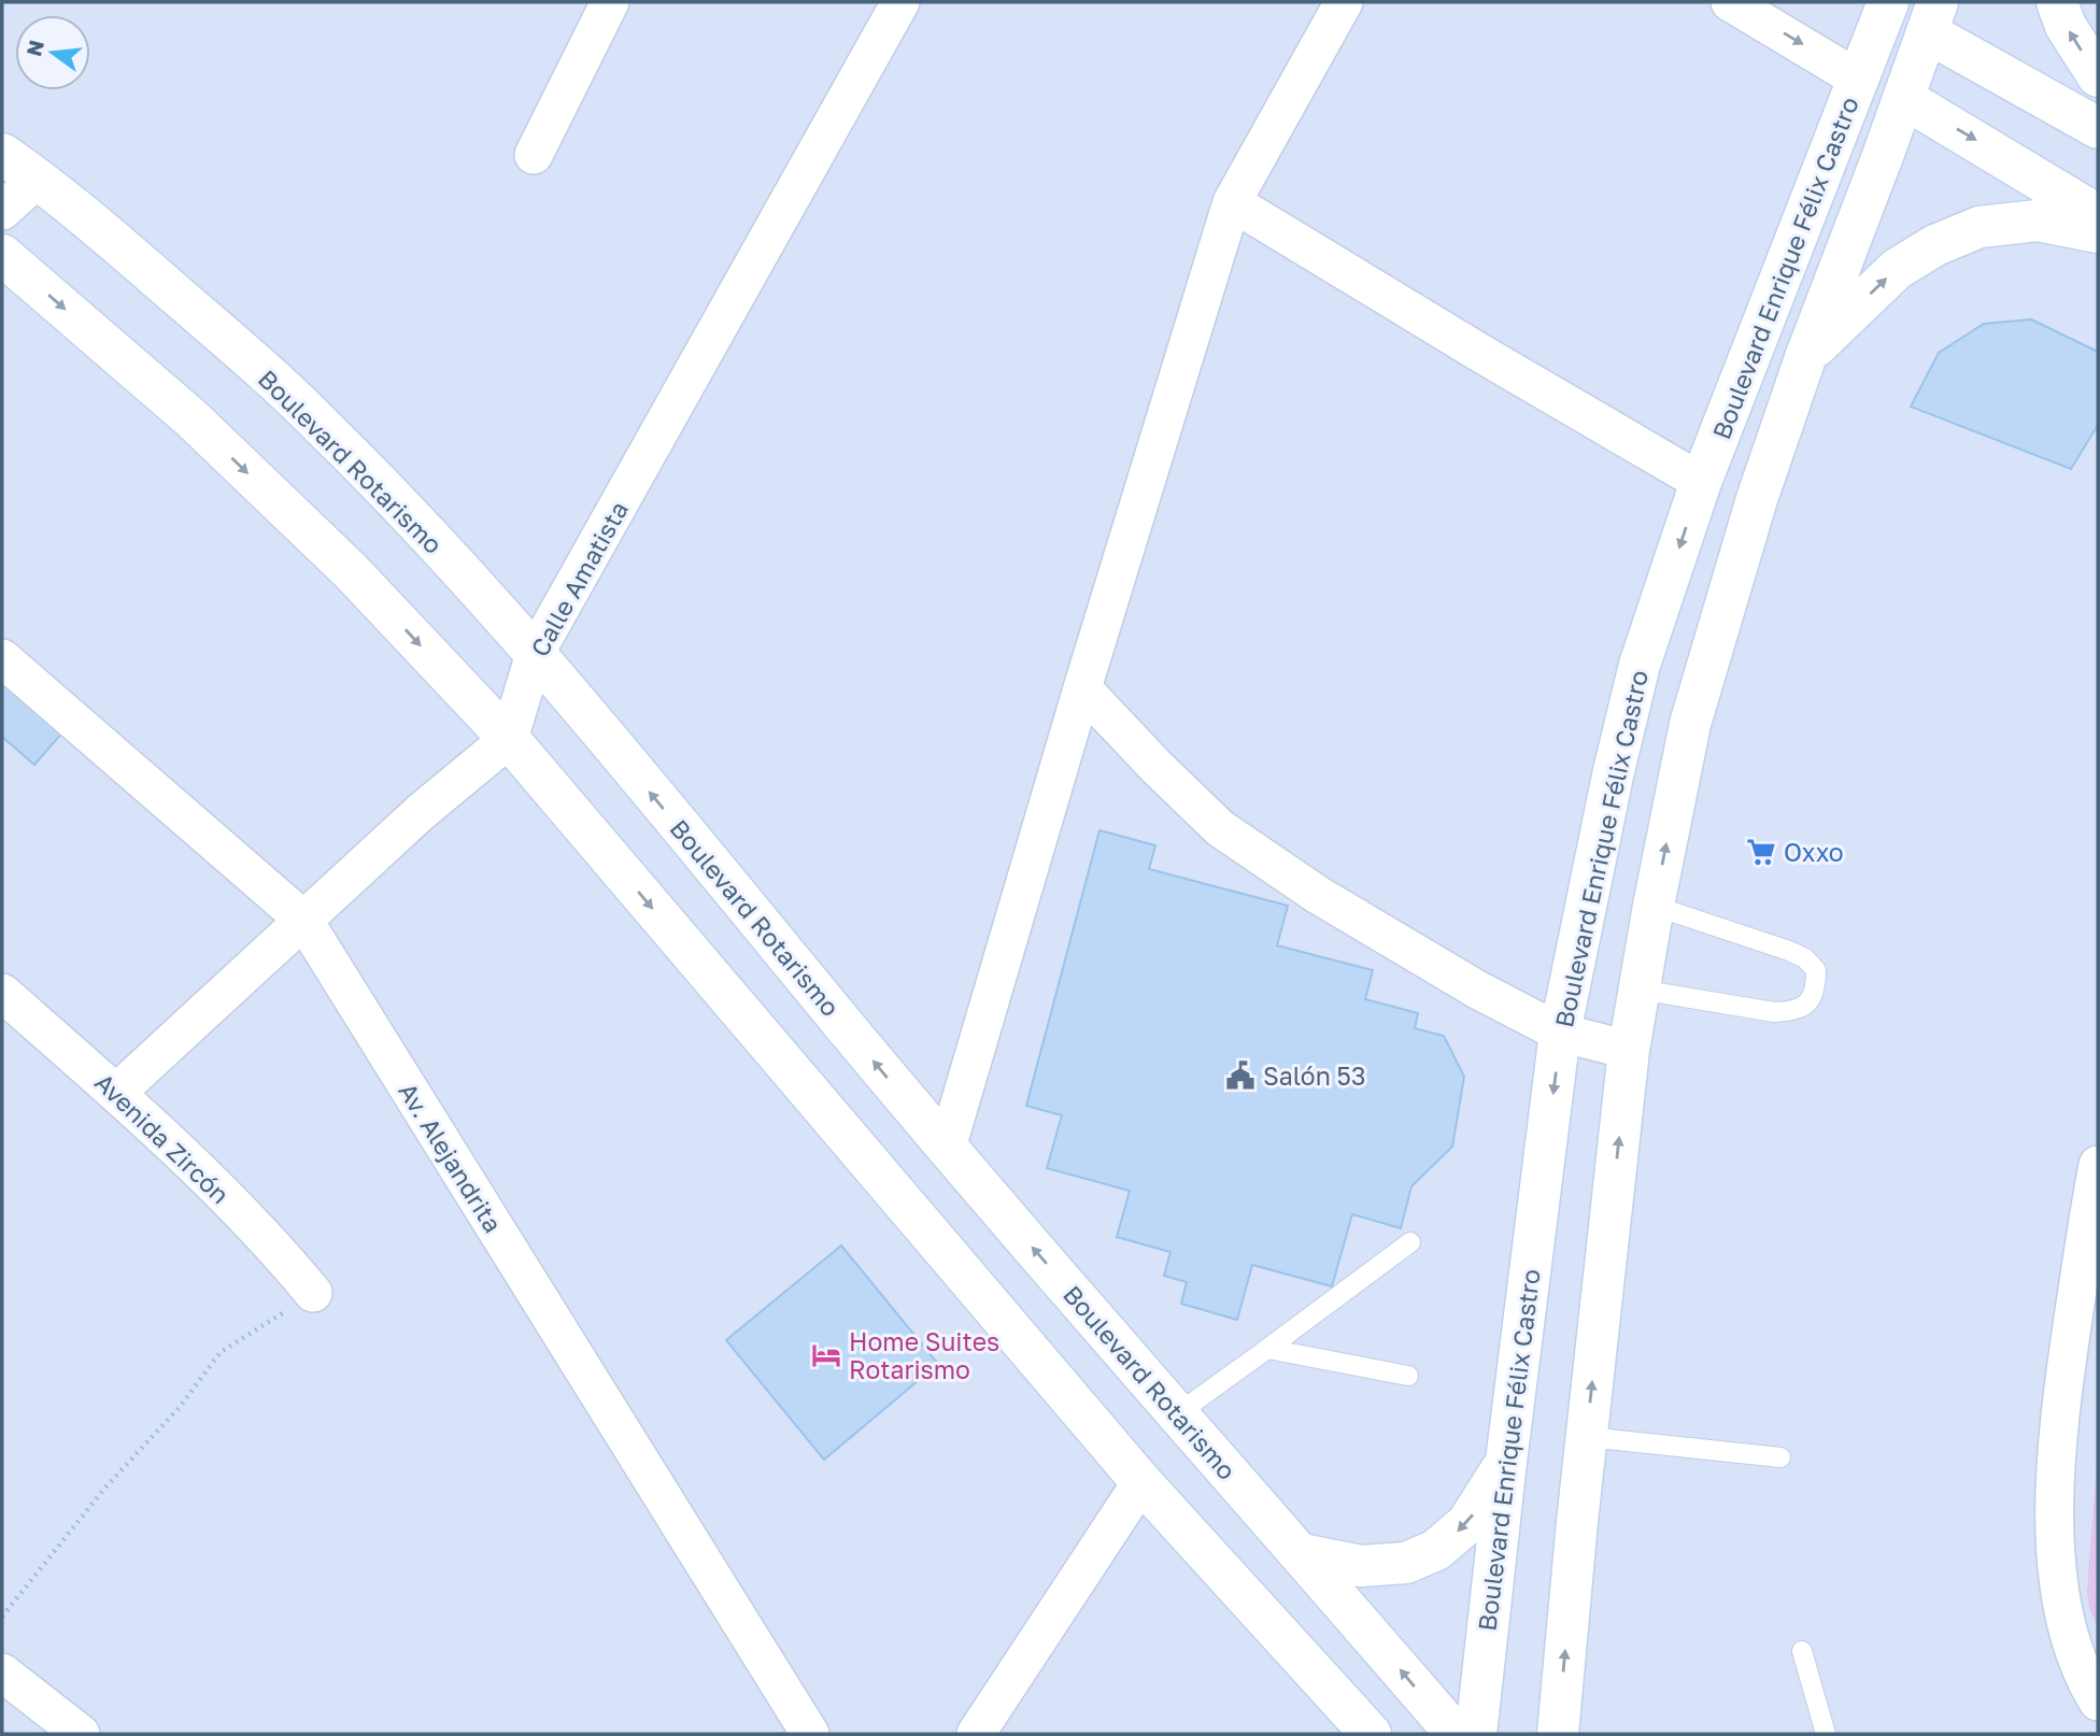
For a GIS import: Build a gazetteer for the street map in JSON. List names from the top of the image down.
{
  "streets": {
    "street": [
      "Boulevard Enrique Félix Castro",
      "Boulevard Rotarismo",
      "Calle Amatista",
      "Avenida Zircón",
      "Av. Alejandrita"
    ]
  },
  "crossings": [
    ["Boulevard Rotarismo", "Calle Amatista"]
  ],
  "places": {
    "supermarket": ["Oxxo"],
    "public building": ["Salón 53"],
    "hotel": ["Home Suites Rotarismo"]
  },
  "north": "left"
}
